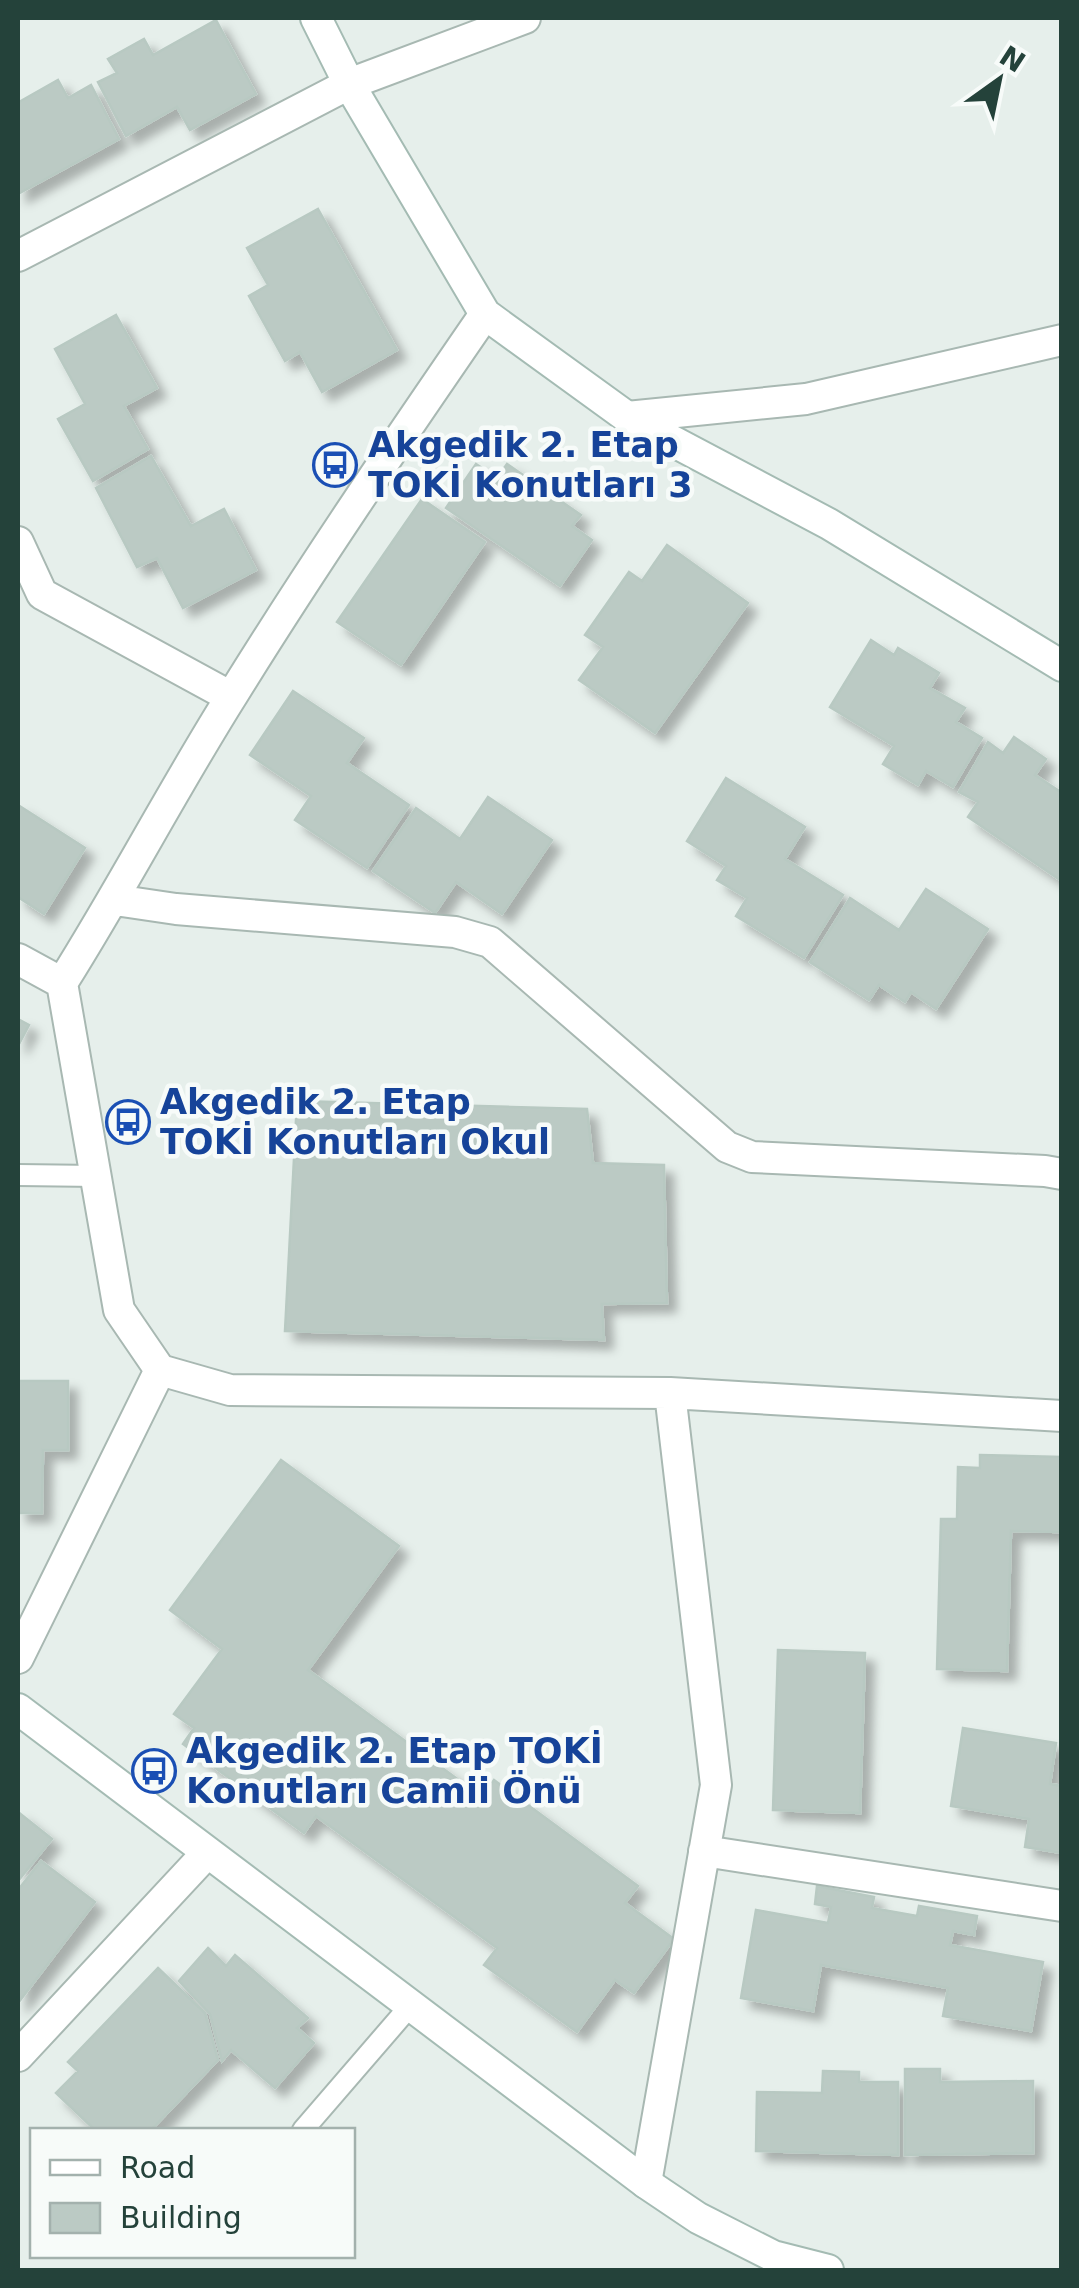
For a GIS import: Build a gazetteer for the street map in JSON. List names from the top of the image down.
{
  "places": {
    "bus stop": ["Akgedik 2. Etap TOKİ Konutları 3", "Akgedik 2. Etap TOKİ Konutları Okul", "Akgedik 2. Etap TOKİ Konutları Camii Önü"]
  },
  "legend": ["Road", "Building"],
  "north": "top right"
}
